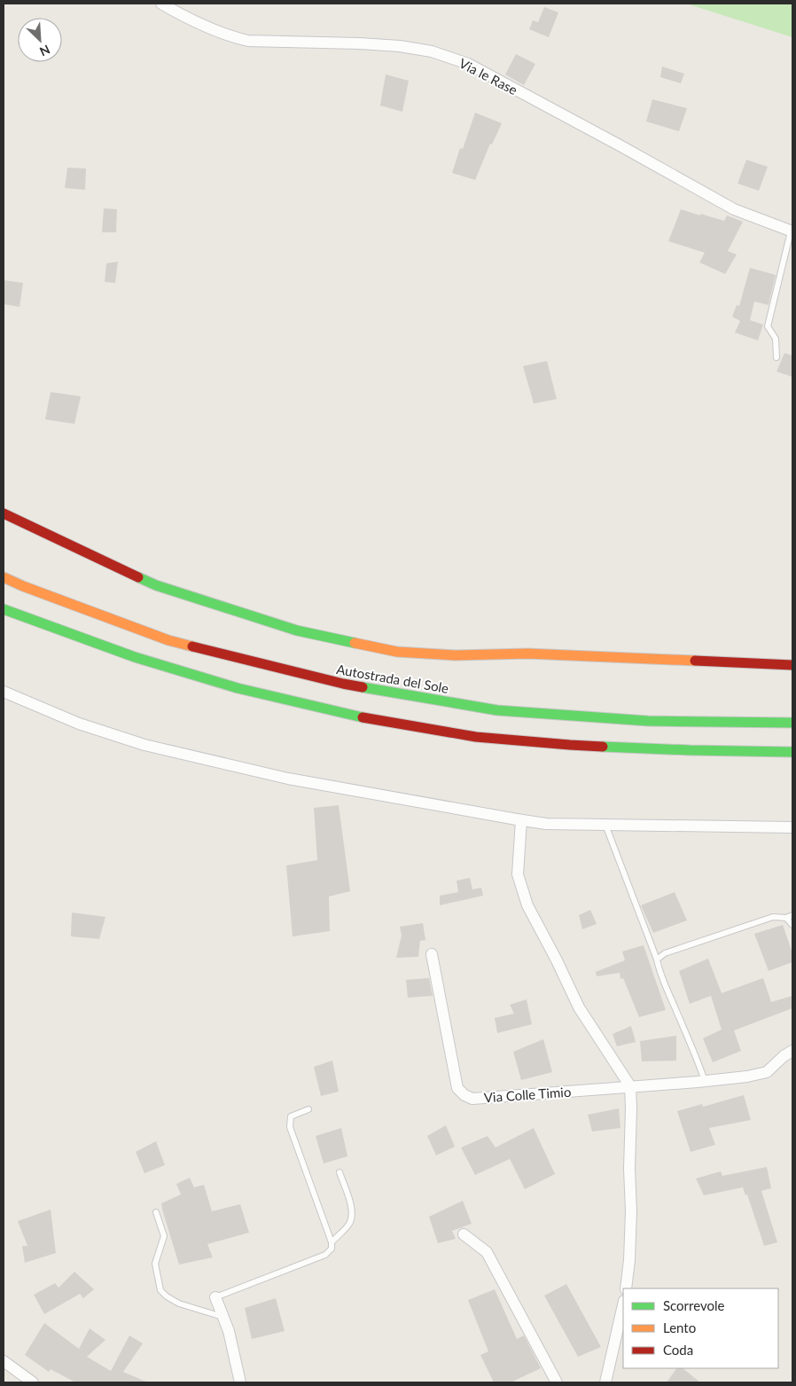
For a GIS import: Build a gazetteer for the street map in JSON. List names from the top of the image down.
{
  "streets": {
    "main road": ["Autostrada del Sole"],
    "street": ["Via le Rase", "Via Colle Timio"]
  },
  "legend": ["Scorrevole", "Lento", "Coda"],
  "north": "bottom right"
}
